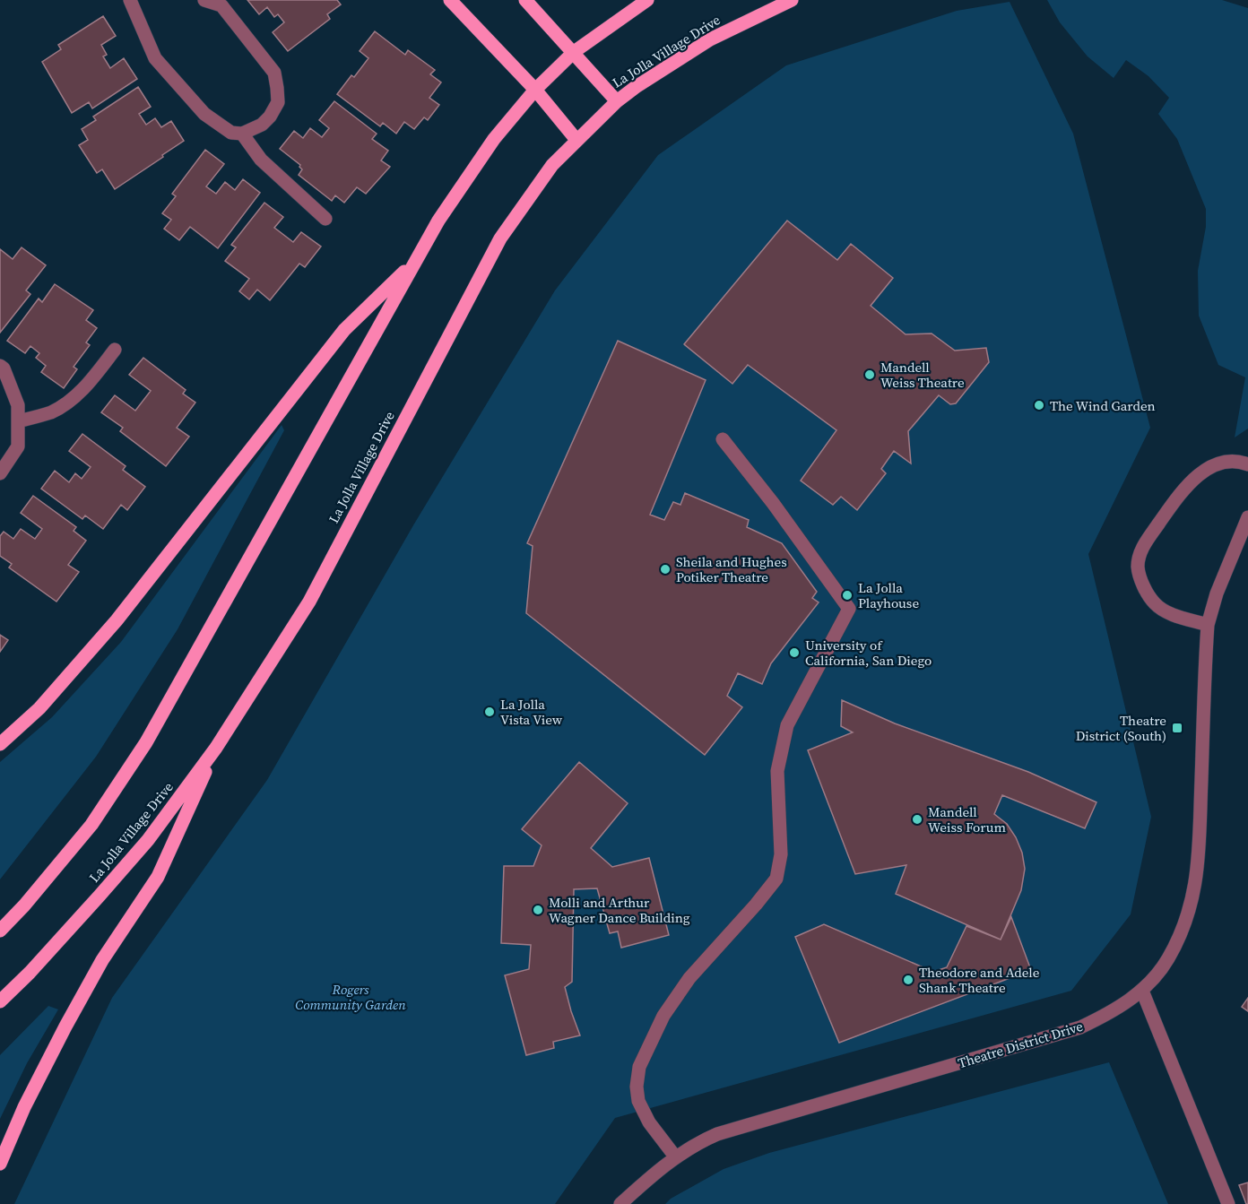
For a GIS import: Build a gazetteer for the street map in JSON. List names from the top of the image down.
{
  "streets": {
    "main road": ["La Jolla Village Drive"],
    "street": ["Theatre District Drive"]
  },
  "parks": ["Rogers Community Garden"],
  "places": {
    "other": [
      "Mandell Weiss Theatre",
      "The Wind Garden",
      "Sheila and Hughes Potiker Theatre",
      "La Jolla Playhouse",
      "University of California, San Diego",
      "La Jolla Vista View",
      "Mandell Weiss Forum",
      "Molli and Arthur Wagner Dance Building",
      "Theodore and Adele Shank Theatre"
    ],
    "transit": ["Theatre District (South)"]
  }
}
